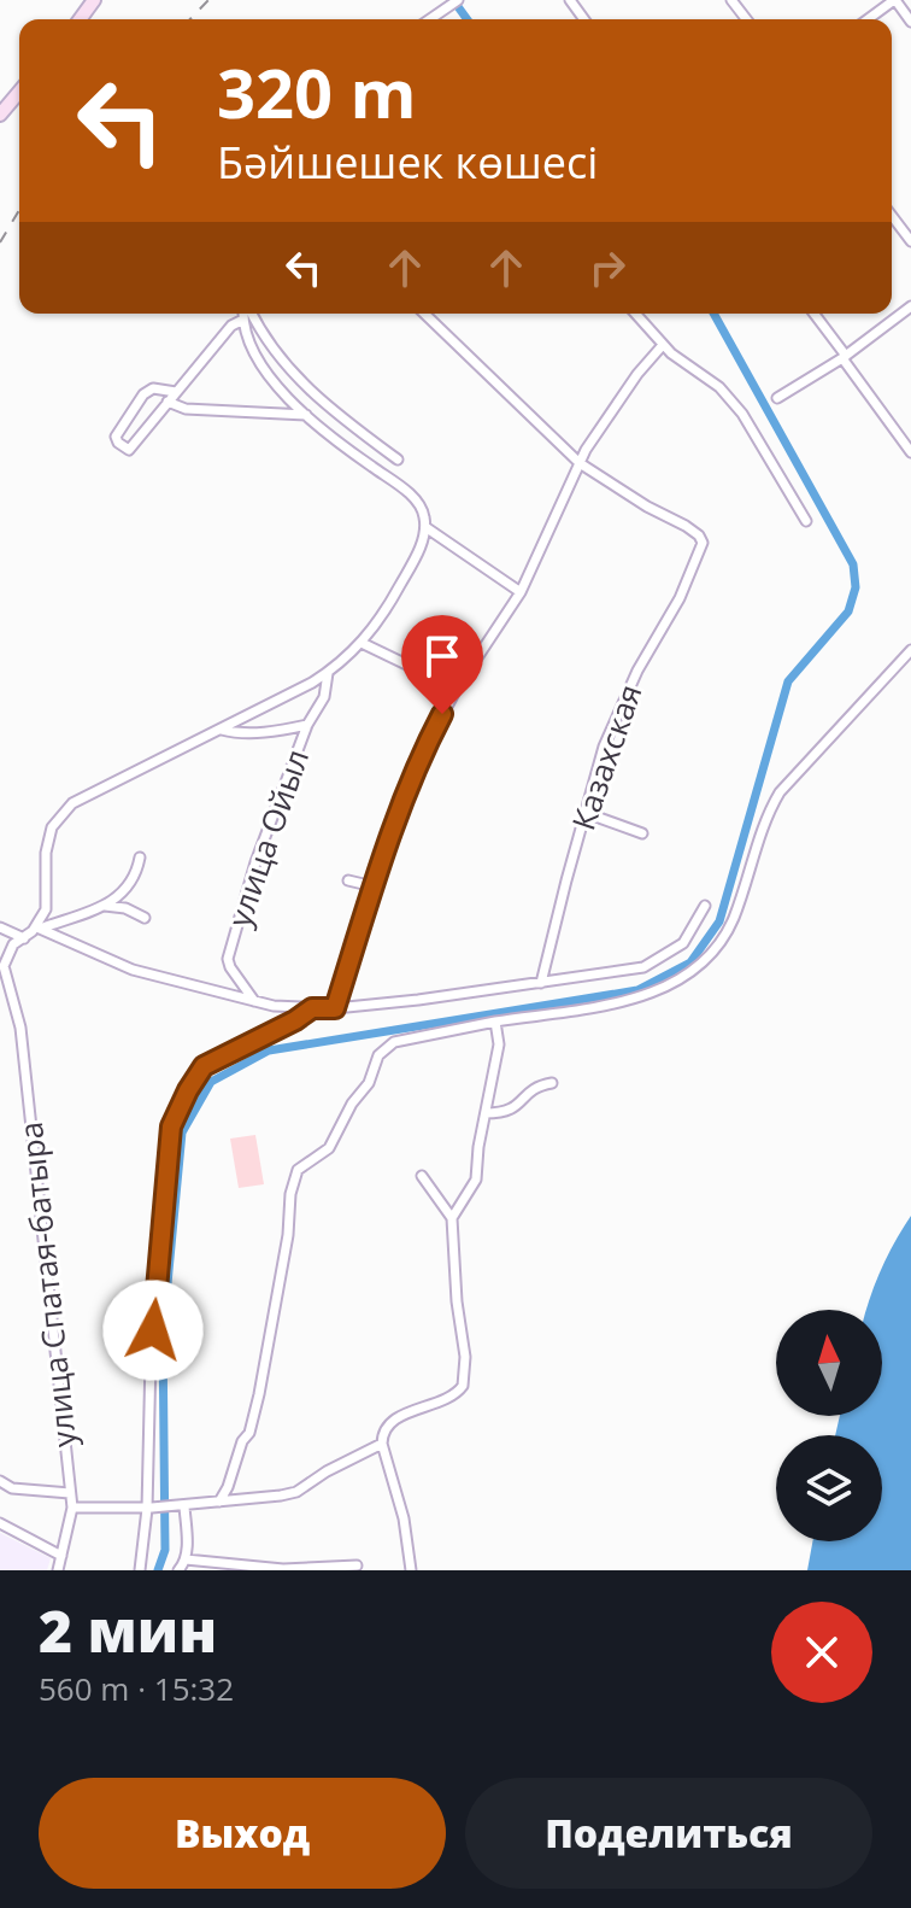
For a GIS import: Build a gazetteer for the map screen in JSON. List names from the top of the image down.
{
  "streets": {
    "street": ["Казахская", "улица Ойыл", "улица Спатая-батыра"]
  },
  "north": "top",
  "page": {
    "turn": ["320 m", "Бәйшешек көшесі"],
    "heading": ["2 мин", "560 m · 15:32"],
    "buttons": ["Выход", "Поделиться"]
  }
}
